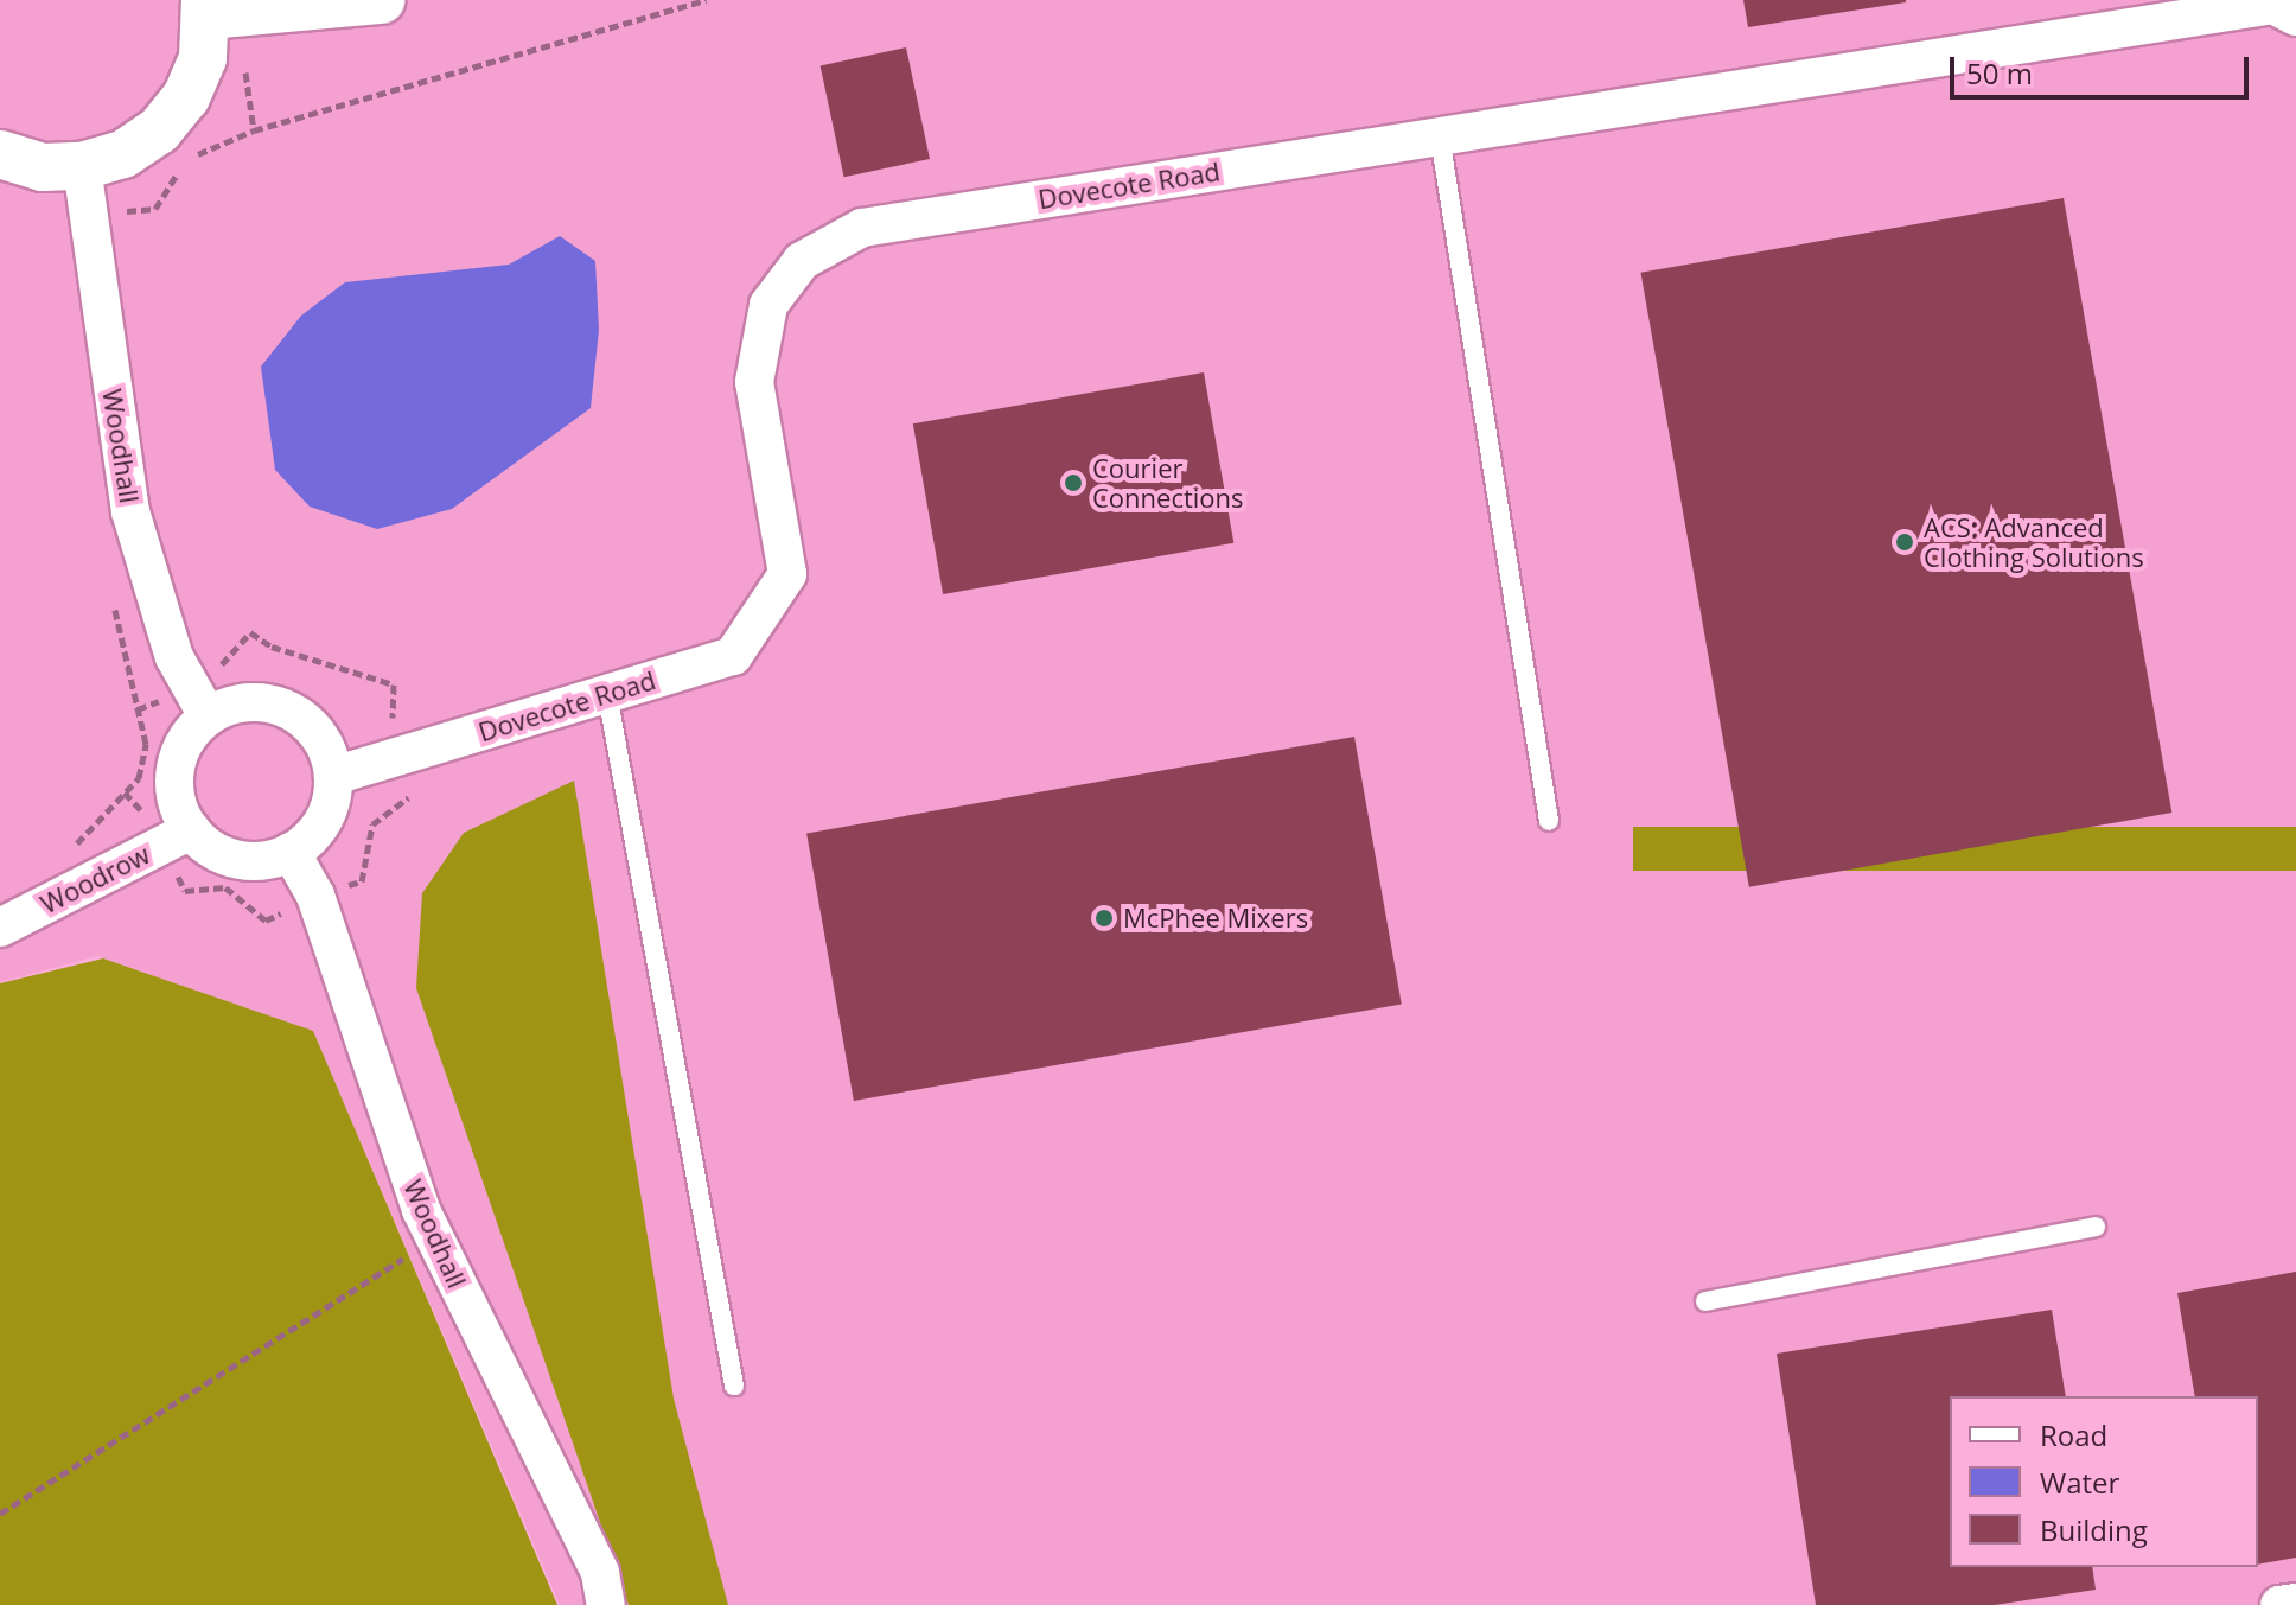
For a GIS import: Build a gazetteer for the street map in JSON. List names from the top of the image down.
{
  "streets": {
    "street": ["Dovecote Road", "Woodhall", "Woodrow"]
  },
  "crossings": [
    ["Dovecote Road", "Woodhall"],
    ["Dovecote Road", "Woodrow"],
    ["Woodhall", "Woodrow"]
  ],
  "places": ["Courier Connections", "ACS: Advanced Clothing Solutions", "McPhee Mixers"],
  "legend": ["Road", "Water", "Building"],
  "scale_bar": "50 m"
}
